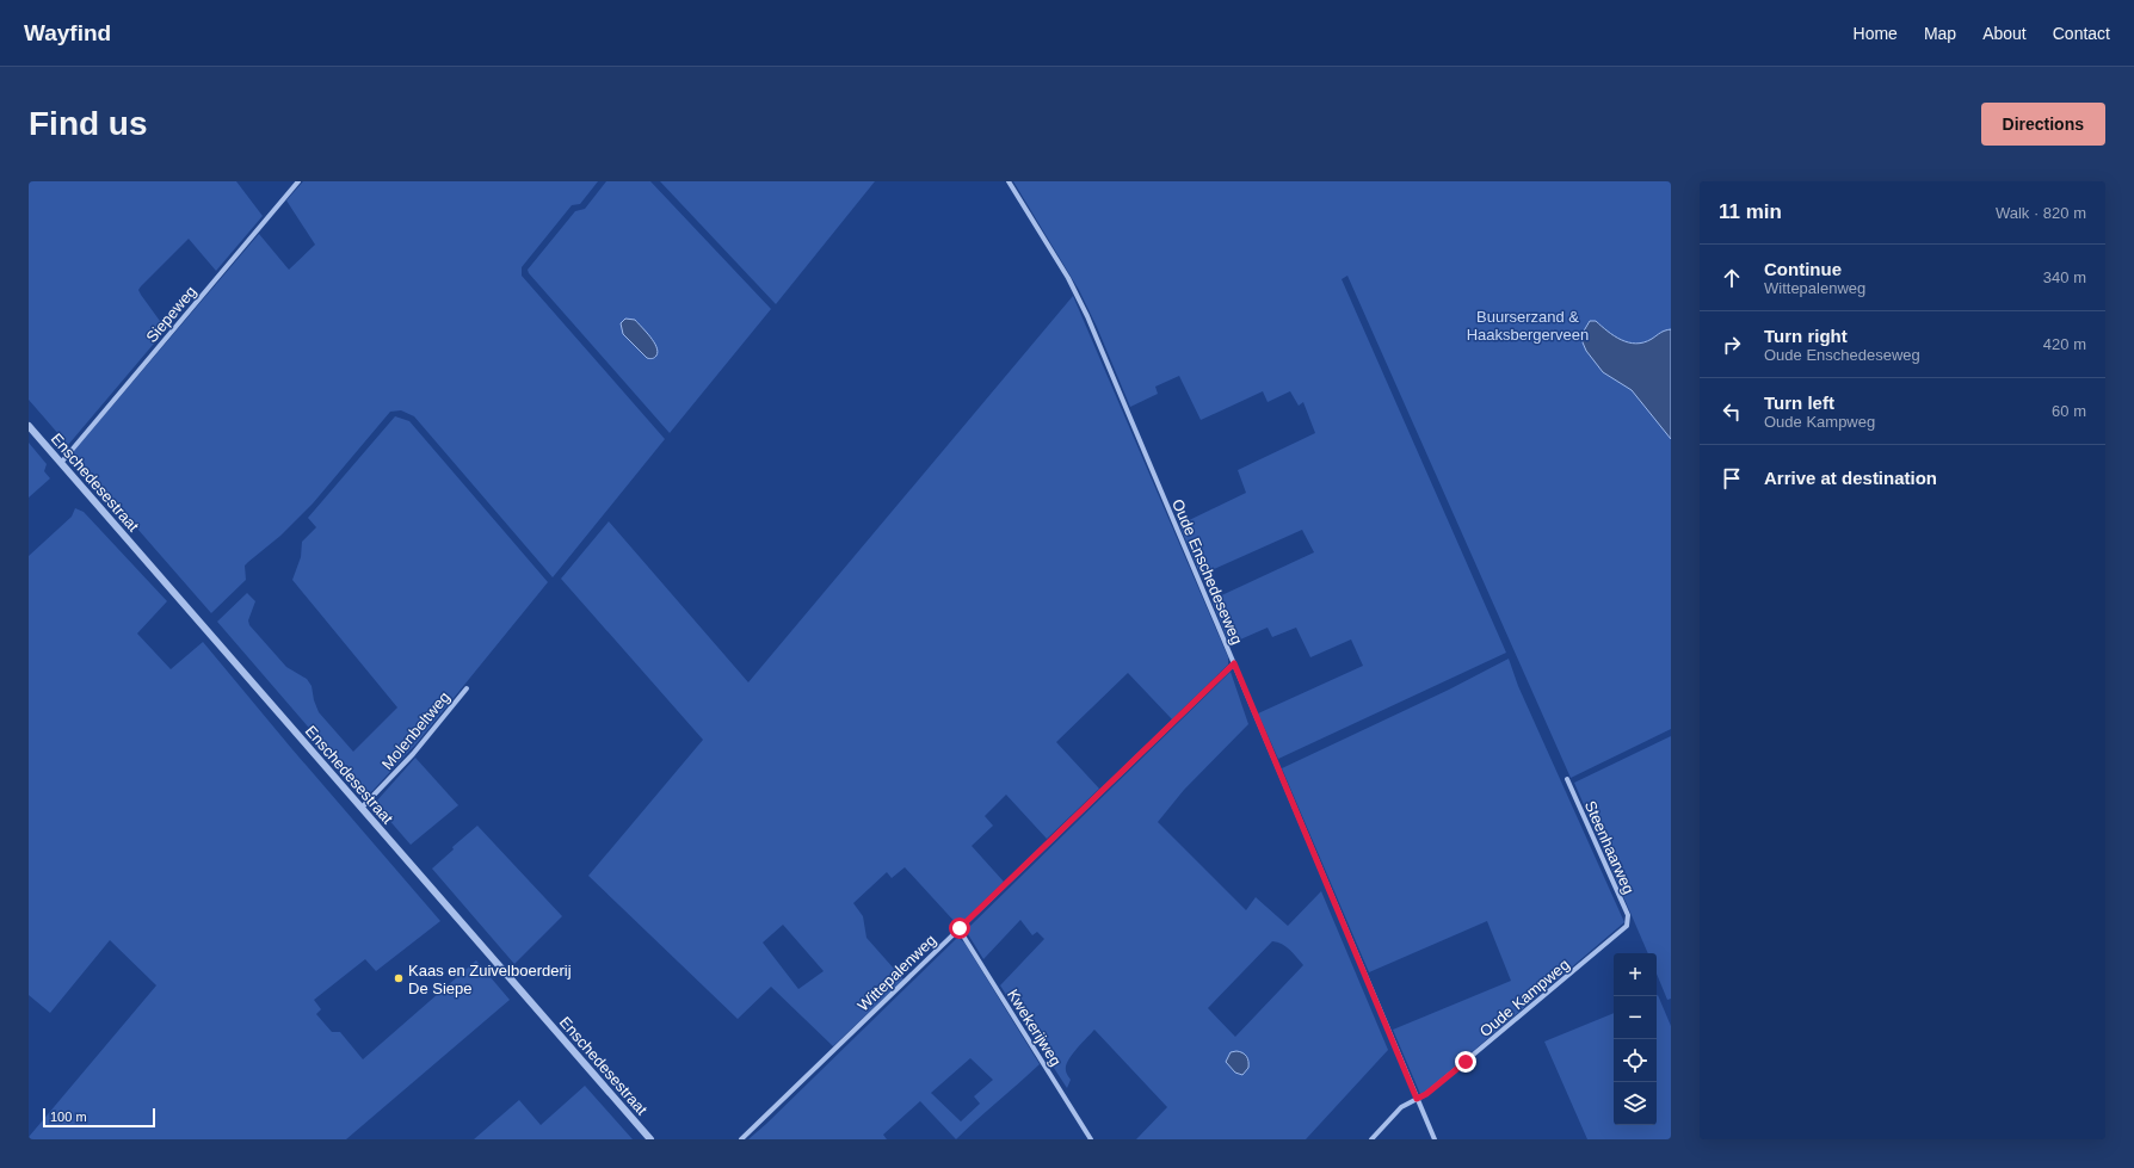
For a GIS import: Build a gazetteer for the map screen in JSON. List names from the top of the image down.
{
  "streets": {
    "street": [
      "Siepeweg",
      "Enschedesestraat",
      "Oude Enschedeseweg",
      "Molenbeltweg",
      "Steenhaarweg",
      "Wittepalenweg",
      "Oude Kampweg",
      "Kwekerijweg"
    ]
  },
  "crossings": [
    ["Siepeweg", "Enschedesestraat"],
    ["Enschedesestraat", "Molenbeltweg"],
    ["Oude Enschedeseweg", "Wittepalenweg"],
    ["Oude Enschedeseweg", "Oude Kampweg"],
    ["Steenhaarweg", "Oude Kampweg"],
    ["Wittepalenweg", "Kwekerijweg"]
  ],
  "parks": ["Buurserzand & Haaksbergerveen"],
  "places": ["Kaas en Zuivelboerderij De Siepe"],
  "scale_bar": "100 m",
  "page": {
    "header": "Wayfind",
    "nav": [
      "Home",
      "Map",
      "About",
      "Contact"
    ],
    "buttons": "Directions",
    "title": "Find us",
    "heading": ["11 min", "Walk · 820 m"],
    "list": [
      ["Continue", "Wittepalenweg", "340 m"],
      ["Turn right", "Oude Enschedeseweg", "420 m"],
      ["Turn left", "Oude Kampweg", "60 m"],
      "Arrive at destination"
    ],
    "map_buttons": ["+", "−"],
    "scale": "100 m"
  }
}
